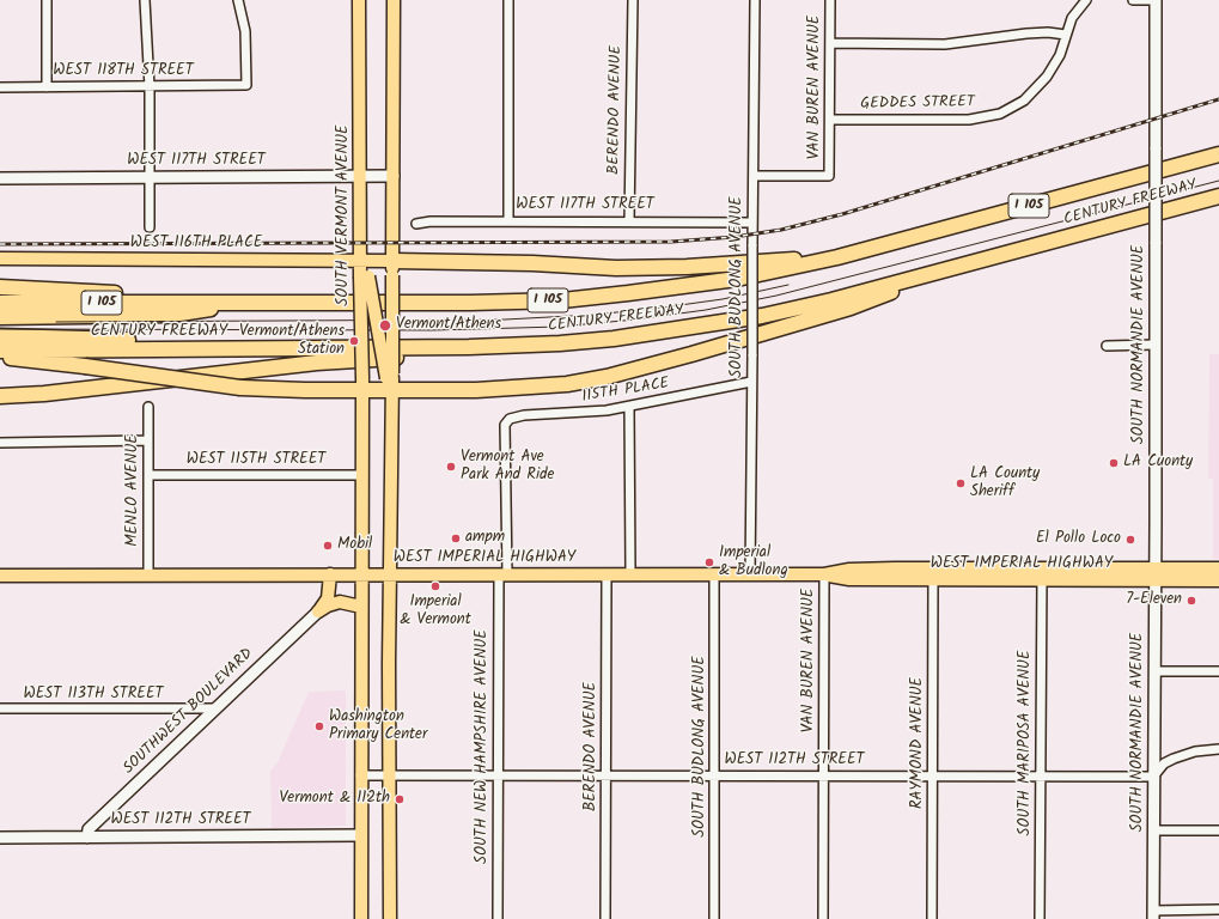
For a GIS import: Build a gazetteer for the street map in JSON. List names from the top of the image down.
{
  "streets": {
    "highway": ["CENTURY FREEWAY", "I 105"],
    "main road": ["SOUTH VERMONT AVENUE", "WEST 116TH PLACE", "WEST IMPERIAL HIGHWAY"],
    "street": [
      "WEST 118TH STREET",
      "VAN BUREN AVENUE",
      "GEDDES STREET",
      "BERENDO AVENUE",
      "WEST 117TH STREET",
      "SOUTH BUDLONG AVENUE",
      "SOUTH NORMANDIE AVENUE",
      "115TH PLACE",
      "WEST 115TH STREET",
      "MENLO AVENUE",
      "WEST 113TH STREET",
      "SOUTHWEST BOULEVARD",
      "RAYMOND AVENUE",
      "SOUTH MARIPOSA AVENUE",
      "SOUTH NEW HAMPSHIRE AVENUE",
      "WEST 112TH STREET"
    ]
  },
  "crossings": [
    ["VAN BUREN AVENUE", "GEDDES STREET"],
    ["VAN BUREN AVENUE", "SOUTH BUDLONG AVENUE"],
    ["VAN BUREN AVENUE", "WEST IMPERIAL HIGHWAY"],
    ["VAN BUREN AVENUE", "WEST 112TH STREET"],
    ["BERENDO AVENUE", "WEST 117TH STREET"],
    ["BERENDO AVENUE", "WEST IMPERIAL HIGHWAY"],
    ["BERENDO AVENUE", "WEST 112TH STREET"],
    ["WEST 117TH STREET", "SOUTH VERMONT AVENUE"],
    ["WEST 117TH STREET", "SOUTH BUDLONG AVENUE"],
    ["SOUTH VERMONT AVENUE", "WEST 116TH PLACE"],
    ["SOUTH VERMONT AVENUE", "WEST 115TH STREET"],
    ["SOUTH VERMONT AVENUE", "WEST IMPERIAL HIGHWAY"],
    ["SOUTH VERMONT AVENUE", "WEST 112TH STREET"],
    ["SOUTH BUDLONG AVENUE", "115TH PLACE"],
    ["SOUTH BUDLONG AVENUE", "WEST IMPERIAL HIGHWAY"],
    ["SOUTH BUDLONG AVENUE", "WEST 112TH STREET"],
    ["SOUTH NORMANDIE AVENUE", "WEST IMPERIAL HIGHWAY"],
    ["SOUTH NORMANDIE AVENUE", "WEST 112TH STREET"],
    ["115TH PLACE", "SOUTH NEW HAMPSHIRE AVENUE"],
    ["WEST 115TH STREET", "MENLO AVENUE"],
    ["MENLO AVENUE", "WEST IMPERIAL HIGHWAY"],
    ["WEST IMPERIAL HIGHWAY", "RAYMOND AVENUE"],
    ["WEST IMPERIAL HIGHWAY", "SOUTH MARIPOSA AVENUE"],
    ["WEST IMPERIAL HIGHWAY", "SOUTH NEW HAMPSHIRE AVENUE"],
    ["WEST 113TH STREET", "SOUTHWEST BOULEVARD"],
    ["SOUTHWEST BOULEVARD", "WEST 112TH STREET"],
    ["RAYMOND AVENUE", "WEST 112TH STREET"],
    ["SOUTH MARIPOSA AVENUE", "WEST 112TH STREET"],
    ["SOUTH NEW HAMPSHIRE AVENUE", "WEST 112TH STREET"]
  ],
  "places": [
    "Vermont/Athens",
    "Vermont/Athens Station",
    "LA Cuonty",
    "Vermont Ave Park And Ride",
    "LA County Sheriff",
    "ampm",
    "El Pollo Loco",
    "Mobil",
    "Imperial & Budlong",
    "Imperial & Vermont",
    "7-Eleven",
    "Washington Primary Center",
    "Vermont & 112th"
  ]
}
